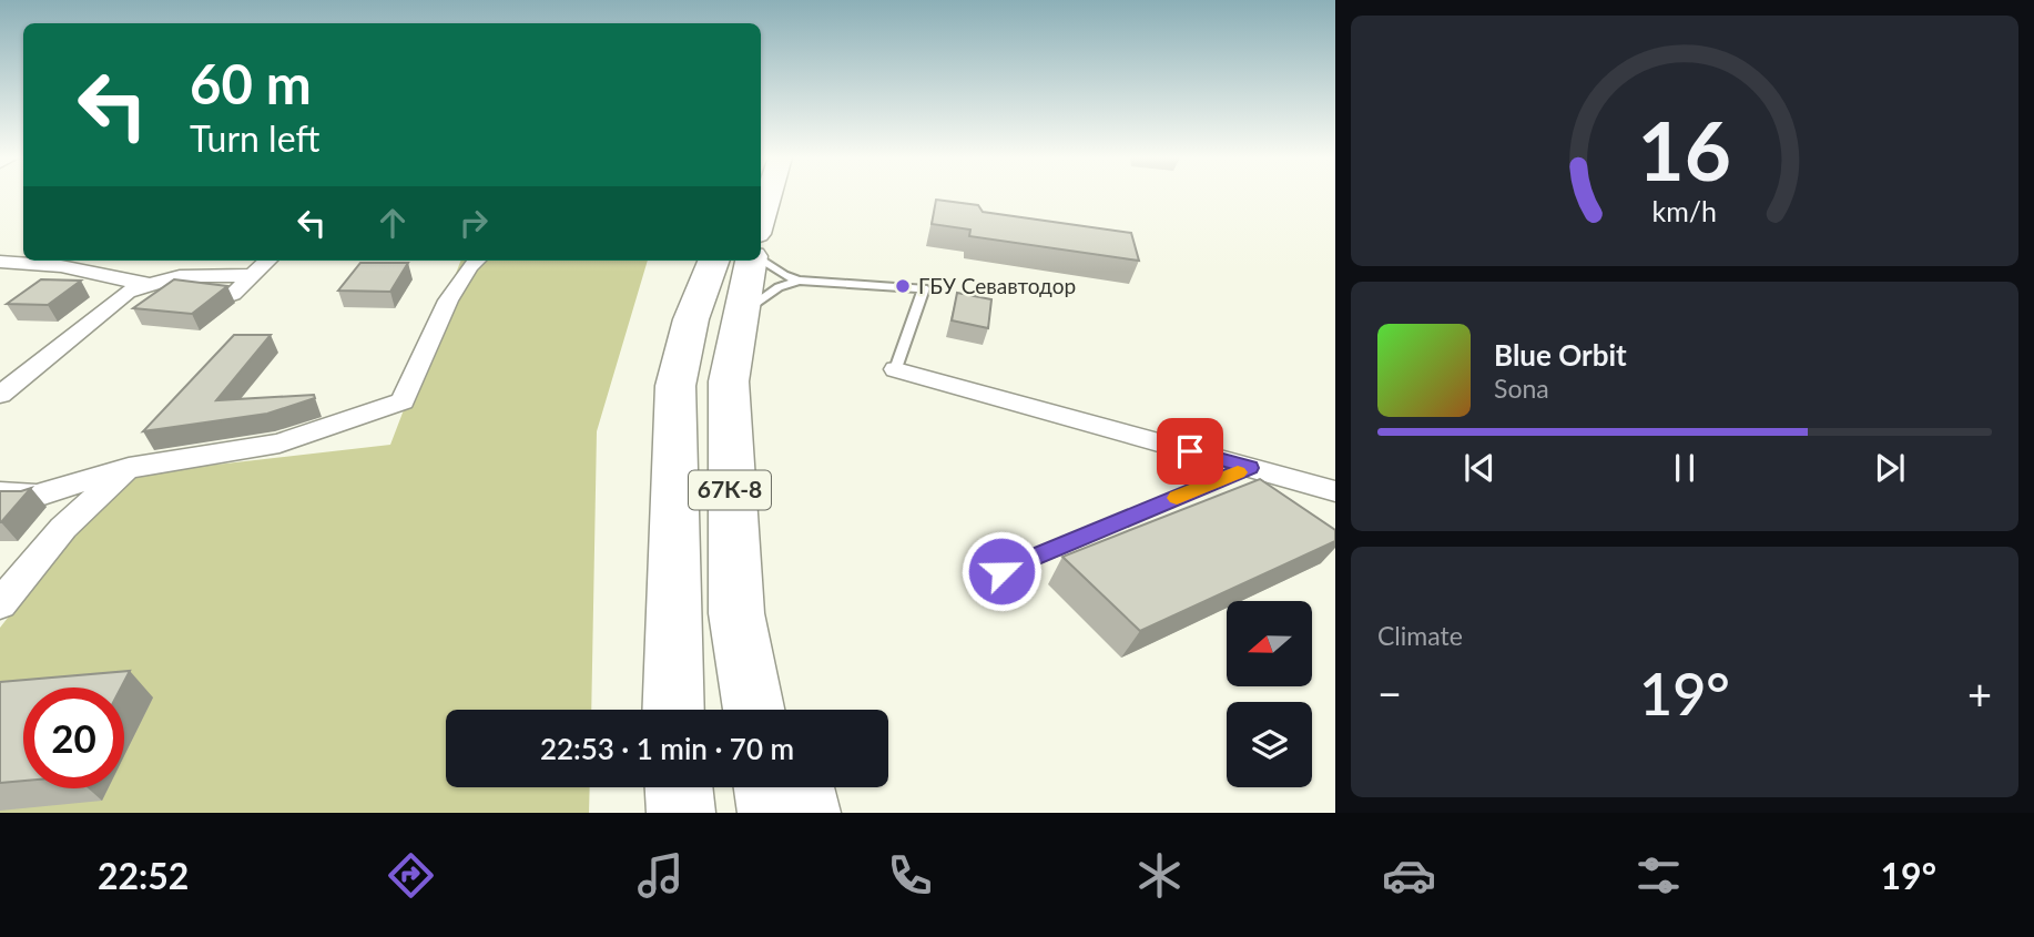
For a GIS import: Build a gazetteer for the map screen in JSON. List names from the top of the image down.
{
  "streets": {
    "main road": ["67К-8"]
  },
  "places": ["ГБУ Севавтодор"],
  "north": "left",
  "page": {
    "turn": ["60 m", "Turn left"],
    "song": ["Blue Orbit", "Sona"],
    "tile": "Climate",
    "heat": ["−", "19°", "+"],
    "limit": "20",
    "trip": "22:53 · 1 min · 70 m",
    "tabs": ["22:52", "19°"],
    "gauge": ["16", "km/h"]
  }
}
